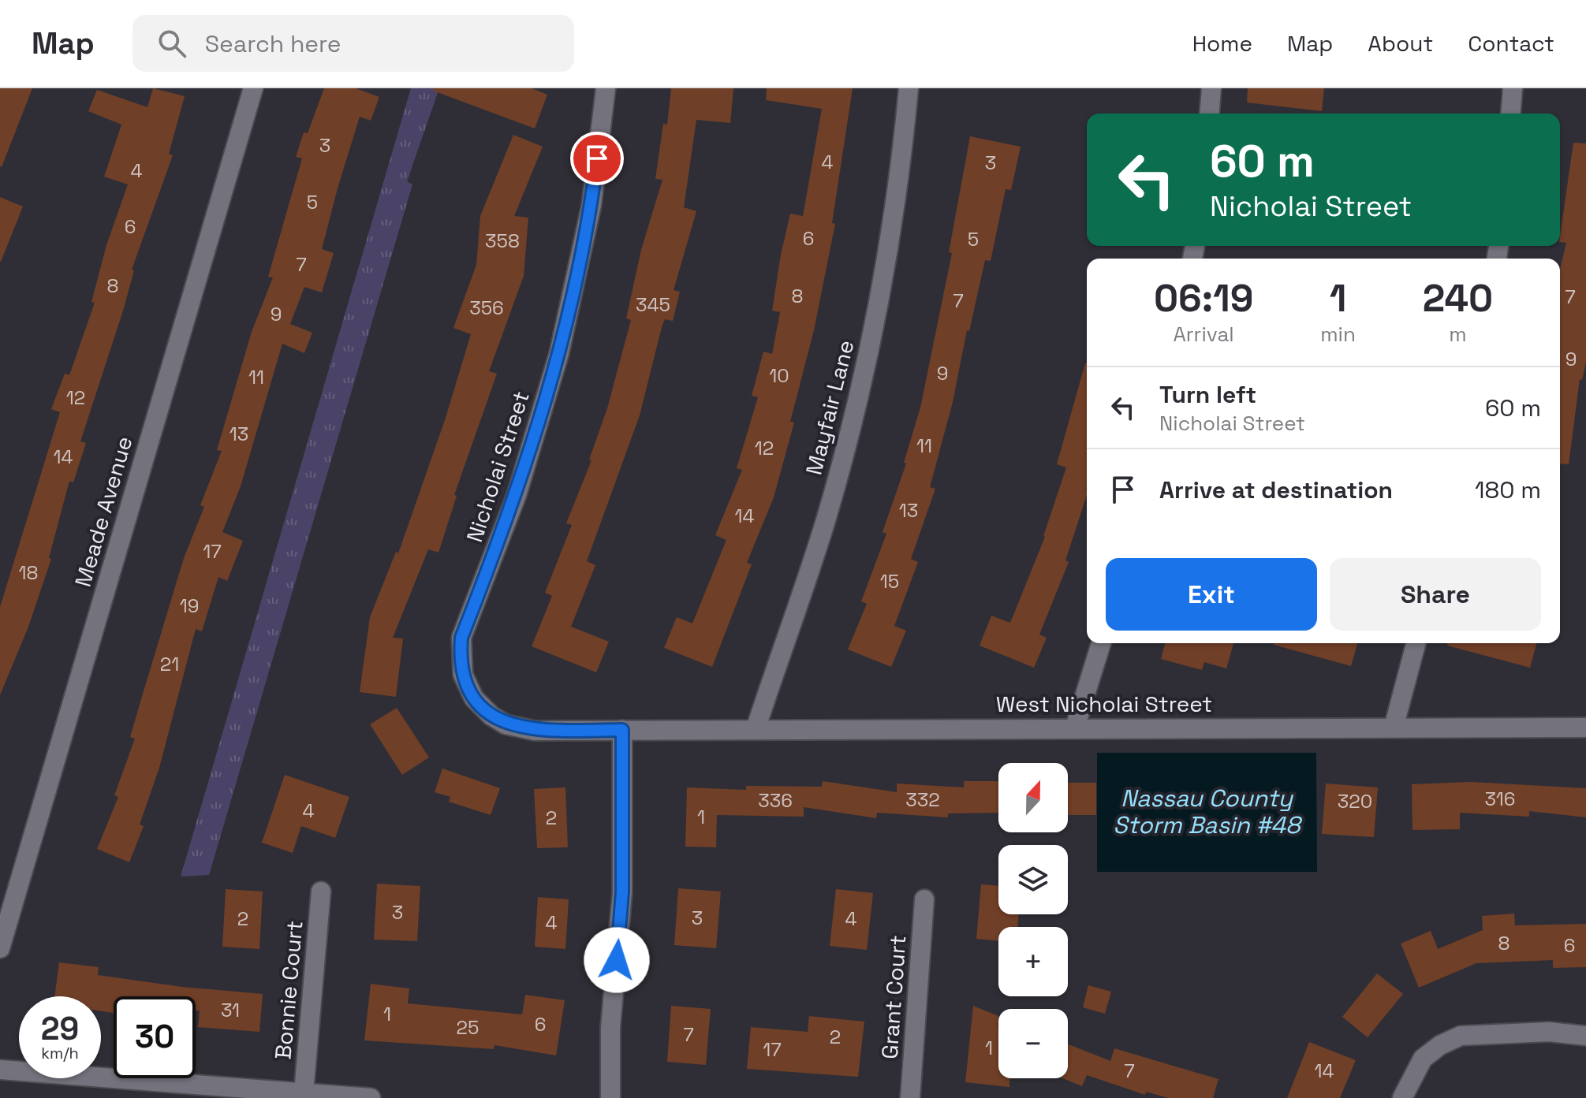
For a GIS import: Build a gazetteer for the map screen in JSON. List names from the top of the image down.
{
  "streets": {
    "street": [
      "Mayfair Lane",
      "Nicholai Street",
      "Meade Avenue",
      "West Nicholai Street",
      "Bonnie Court",
      "Grant Court"
    ]
  },
  "crossings": [
    ["Mayfair Lane", "West Nicholai Street"],
    ["Nicholai Street", "West Nicholai Street"]
  ],
  "water": ["Nassau County Storm Basin #48"],
  "house_numbers": [
    "3",
    "4",
    "3",
    "4",
    "5",
    "6",
    "6",
    "5",
    "358",
    "7",
    "8",
    "8",
    "7",
    "7",
    "345",
    "356",
    "9",
    "9",
    "9",
    "10",
    "11",
    "12",
    "13",
    "11",
    "12",
    "14",
    "13",
    "14",
    "17",
    "18",
    "15",
    "19",
    "21",
    "316",
    "332",
    "336",
    "320",
    "4",
    "1",
    "2",
    "3",
    "3",
    "2",
    "4",
    "4",
    "8",
    "6",
    "31",
    "1",
    "6",
    "25",
    "7",
    "2",
    "1",
    "17",
    "7",
    "14"
  ],
  "north": "top",
  "page": {
    "header": "Map",
    "search": "Search here",
    "nav": [
      "Home",
      "Map",
      "About",
      "Contact"
    ],
    "turn": ["60 m", "Nicholai Street"],
    "eta": [
      "06:19",
      "Arrival",
      "1",
      "min",
      "240",
      "m"
    ],
    "list": [
      {
        "name": "Turn left",
        "note": "Nicholai Street",
        "value": "60 m"
      },
      {
        "name": "Arrive at destination",
        "value": "180 m"
      }
    ],
    "buttons": ["Exit", "Share"],
    "map_buttons": ["+", "−"],
    "speed": "29 km/h",
    "limit": "30"
  }
}
